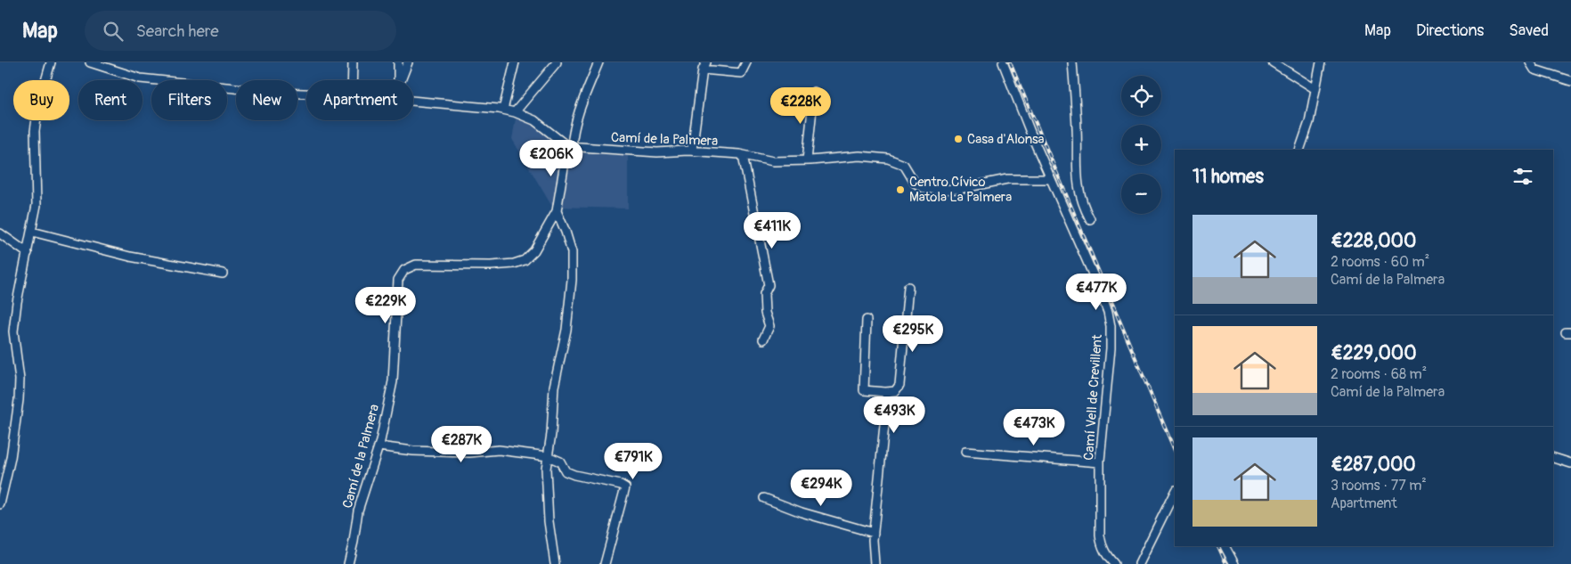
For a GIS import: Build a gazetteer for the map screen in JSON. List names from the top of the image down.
{
  "streets": {
    "street": ["Camí de la Palmera", "Camí Vell de Crevillent"]
  },
  "crossings": [
    ["Camí de la Palmera", "Camí Vell de Crevillent"]
  ],
  "places": ["Casa d'Alonsa", "Centro Cívico Matola La Palmera"],
  "page": {
    "header": "Map",
    "search": "Search here",
    "nav": ["Map", "Directions", "Saved"],
    "map_buttons": ["+", "−"],
    "chip": [
      "Buy",
      "Rent",
      "Filters",
      "New",
      "Apartment"
    ],
    "price": [
      "€228K",
      "€206K",
      "€411K",
      "€477K",
      "€229K",
      "€295K",
      "€493K",
      "€473K",
      "€287K",
      "€791K",
      "€294K"
    ],
    "heading": "11 homes",
    "list": [
      {
        "name": "€228,000",
        "note": "2 rooms · 60 m² · Camí de la Palmera"
      },
      {
        "name": "€229,000",
        "note": "2 rooms · 68 m² · Camí de la Palmera"
      },
      {
        "name": "€287,000",
        "note": "3 rooms · 77 m² · Apartment"
      }
    ]
  }
}
